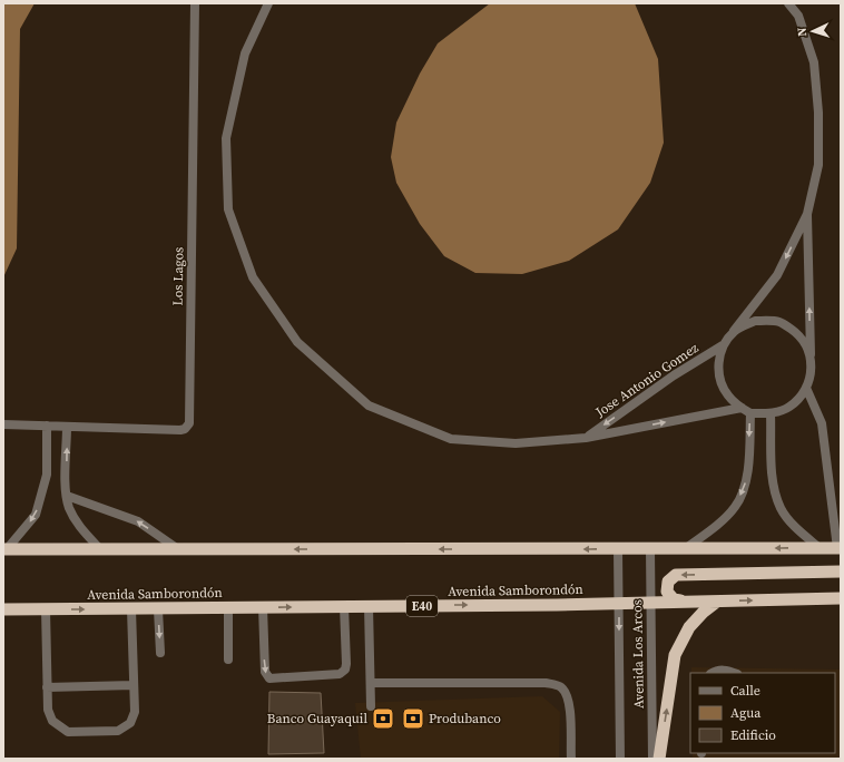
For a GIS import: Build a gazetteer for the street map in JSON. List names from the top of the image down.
{
  "streets": {
    "highway": ["Avenida Samborondón", "E40"],
    "street": ["Los Lagos", "Jose Antonio Gomez", "Avenida Los Arcos"]
  },
  "crossings": [
    ["Avenida Samborondón", "Avenida Los Arcos"]
  ],
  "places": {
    "bank": ["Banco Guayaquil", "Produbanco"]
  },
  "legend": ["Calle", "Agua", "Edificio"],
  "north": "left"
}
